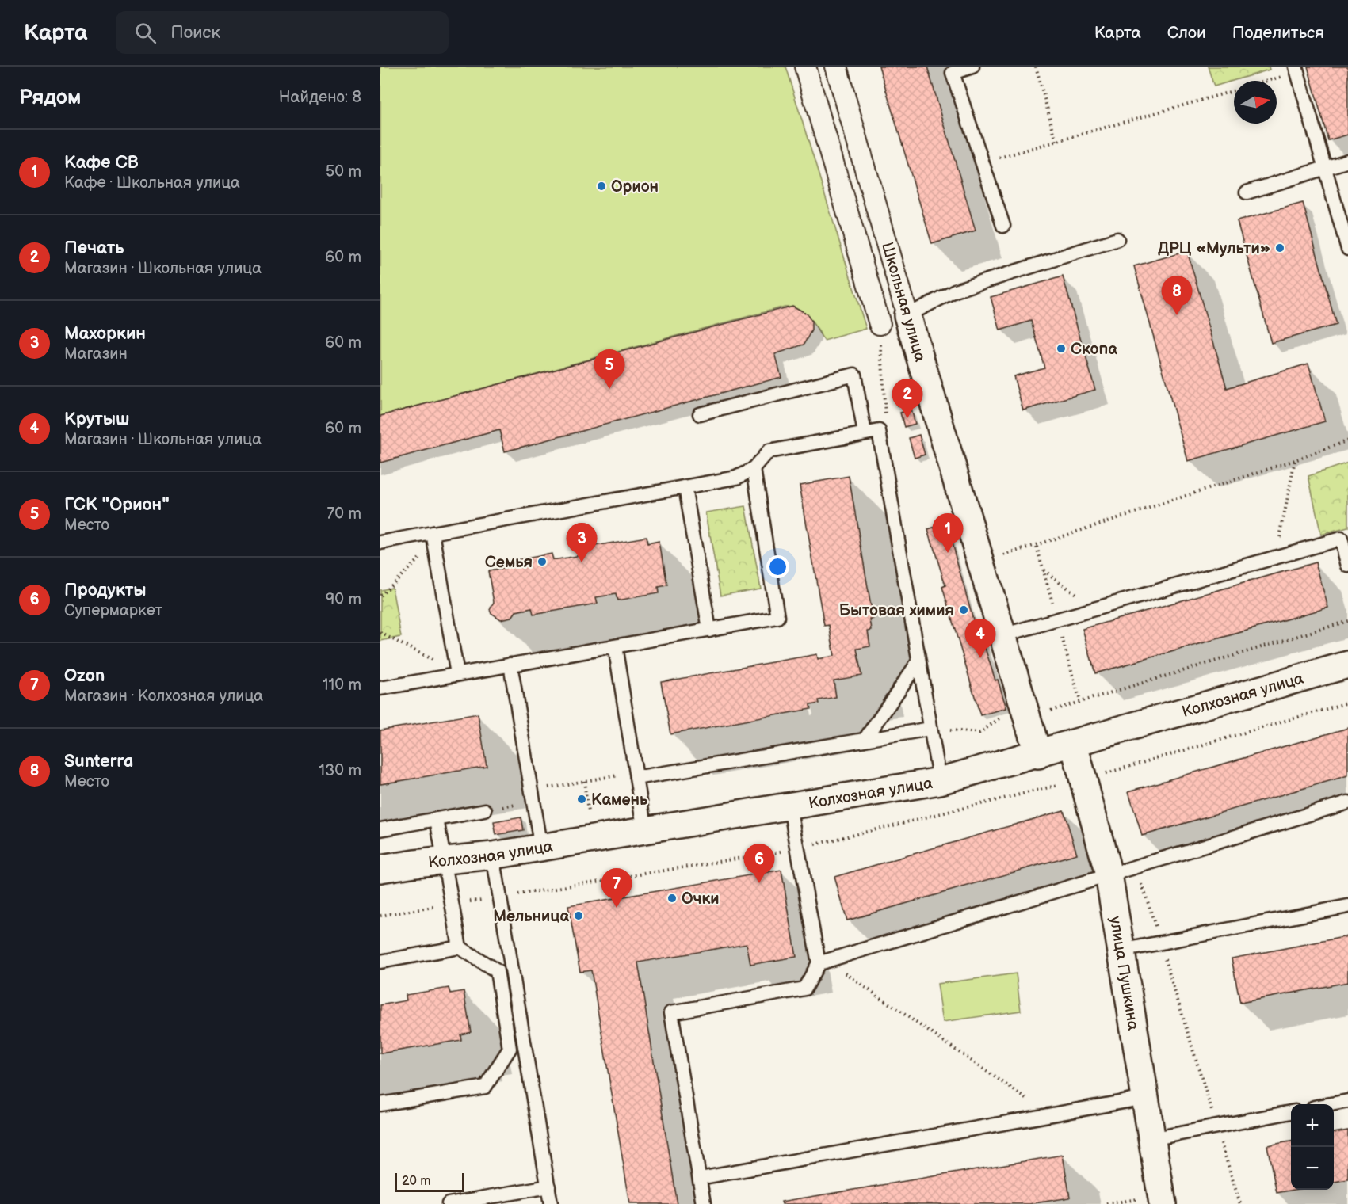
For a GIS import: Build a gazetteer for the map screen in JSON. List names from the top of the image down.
{
  "streets": {
    "street": ["Школьная улица", "Колхозная улица", "улица Пушкина"]
  },
  "crossings": [
    ["Школьная улица", "Колхозная улица"],
    ["Колхозная улица", "улица Пушкина"]
  ],
  "places": [
    "Орион",
    "ДРЦ «Мульти»",
    "Скопа",
    "Семья",
    "Бытовая химия",
    "Камень",
    "Очки",
    "Мельница"
  ],
  "scale_bar": "20 m",
  "north": "right",
  "page": {
    "header": "Карта",
    "search": "Поиск",
    "nav": ["Карта", "Слои", "Поделиться"],
    "heading": ["Рядом", "Найдено: 8"],
    "list": [
      {
        "mark": "1",
        "name": "Кафе СВ",
        "note": "Кафе · Школьная улица",
        "value": "50 m"
      },
      {
        "mark": "2",
        "name": "Печать",
        "note": "Магазин · Школьная улица",
        "value": "60 m"
      },
      {
        "mark": "3",
        "name": "Махоркин",
        "note": "Магазин",
        "value": "60 m"
      },
      {
        "mark": "4",
        "name": "Крутыш",
        "note": "Магазин · Школьная улица",
        "value": "60 m"
      },
      {
        "mark": "5",
        "name": "ГСК \"Орион\"",
        "note": "Место",
        "value": "70 m"
      },
      {
        "mark": "6",
        "name": "Продукты",
        "note": "Супермаркет",
        "value": "90 m"
      },
      {
        "mark": "7",
        "name": "Ozon",
        "note": "Магазин · Колхозная улица",
        "value": "110 m"
      },
      {
        "mark": "8",
        "name": "Sunterra",
        "note": "Место",
        "value": "130 m"
      }
    ],
    "pins": [
      "8",
      "5",
      "2",
      "1",
      "3",
      "4",
      "6",
      "7"
    ],
    "map_buttons": ["+", "−"],
    "scale": "20 m"
  }
}
